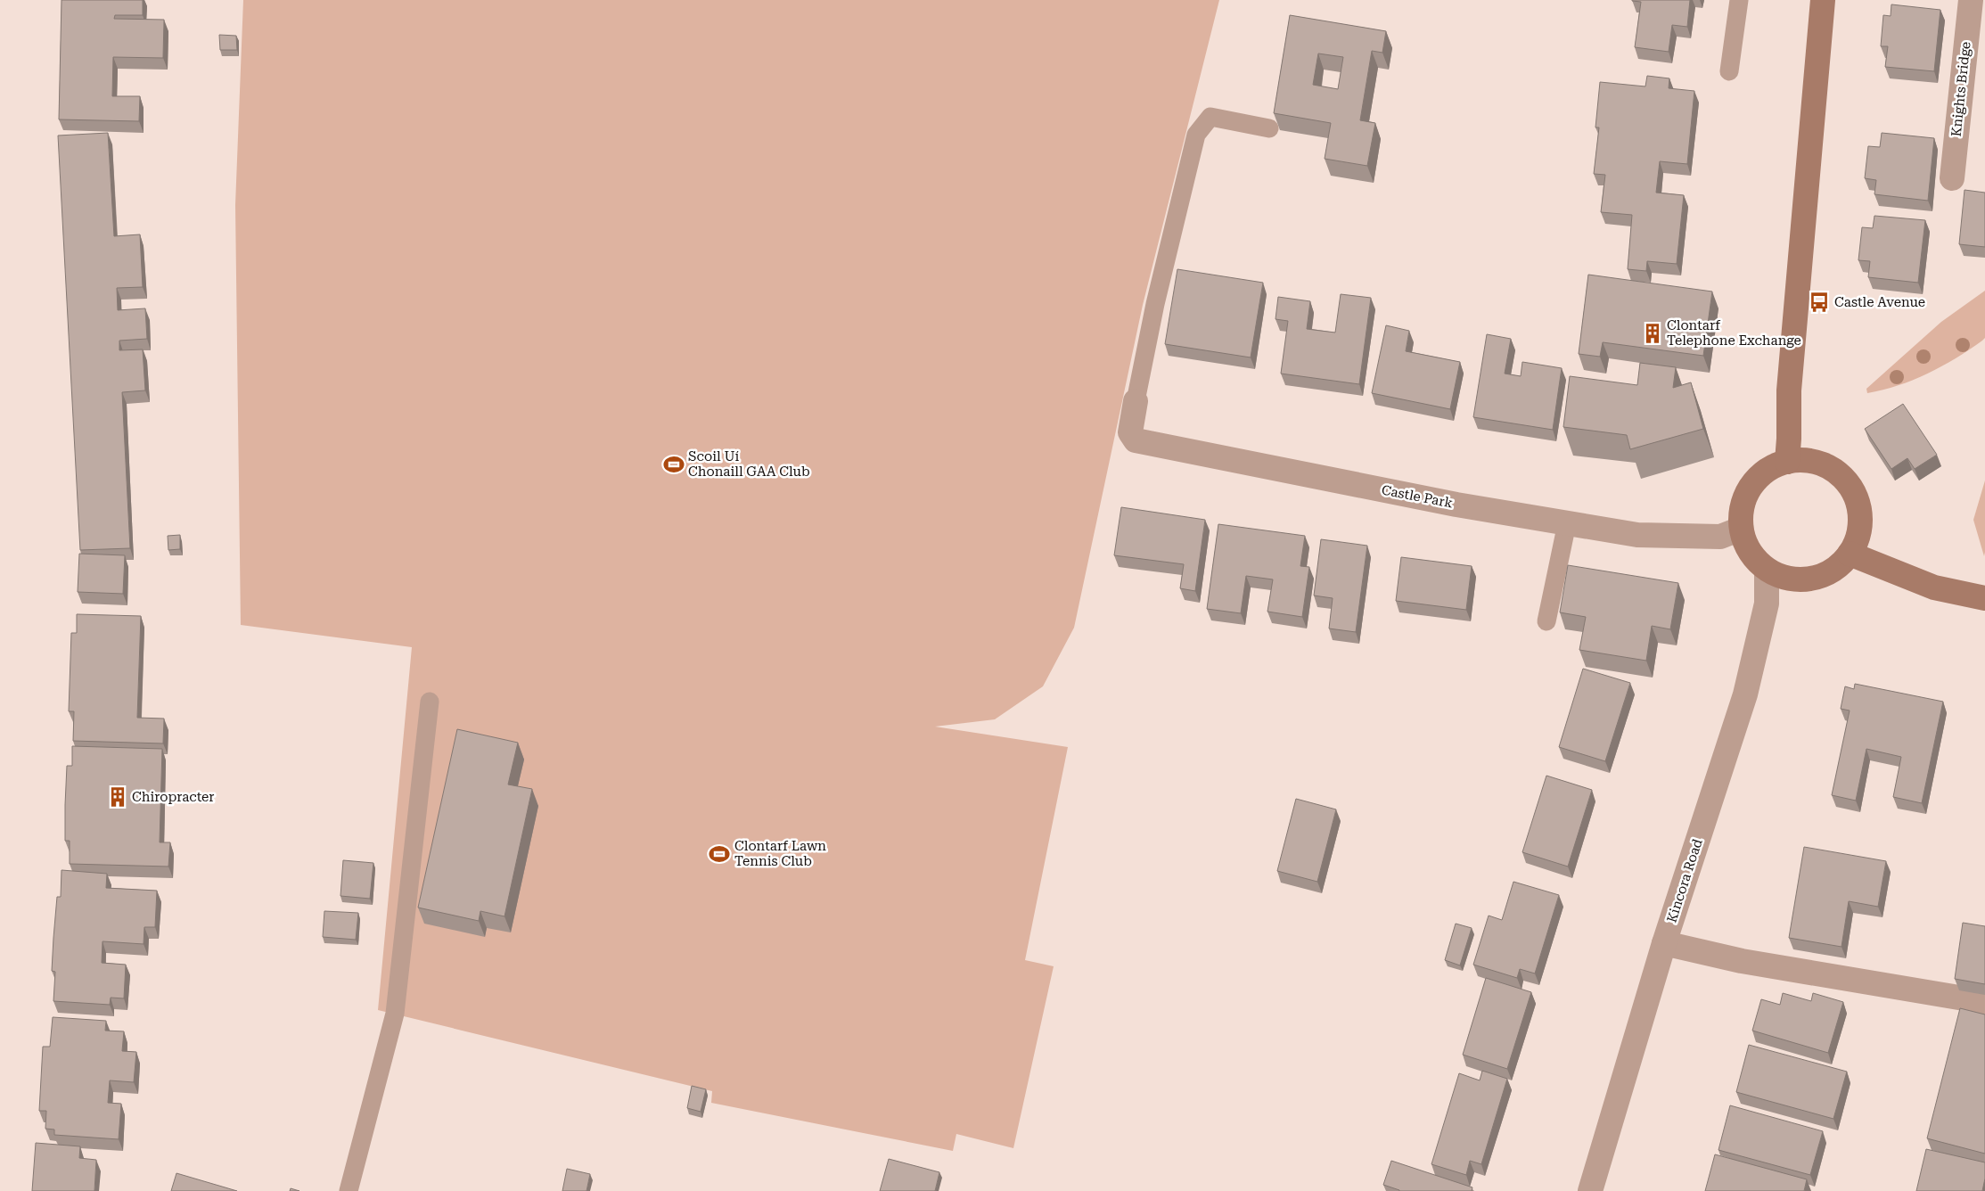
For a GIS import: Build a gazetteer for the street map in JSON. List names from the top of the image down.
{
  "streets": {
    "street": ["Knights Bridge", "Castle Park", "Kincora Road"]
  },
  "crossings": [
    ["Castle Park", "Kincora Road"]
  ],
  "places": {
    "bus stop": ["Castle Avenue"],
    "building": ["Clontarf Telephone Exchange", "Chiropracter"],
    "sports": ["Scoil Uí Chonaill GAA Club", "Clontarf Lawn Tennis Club"]
  }
}
